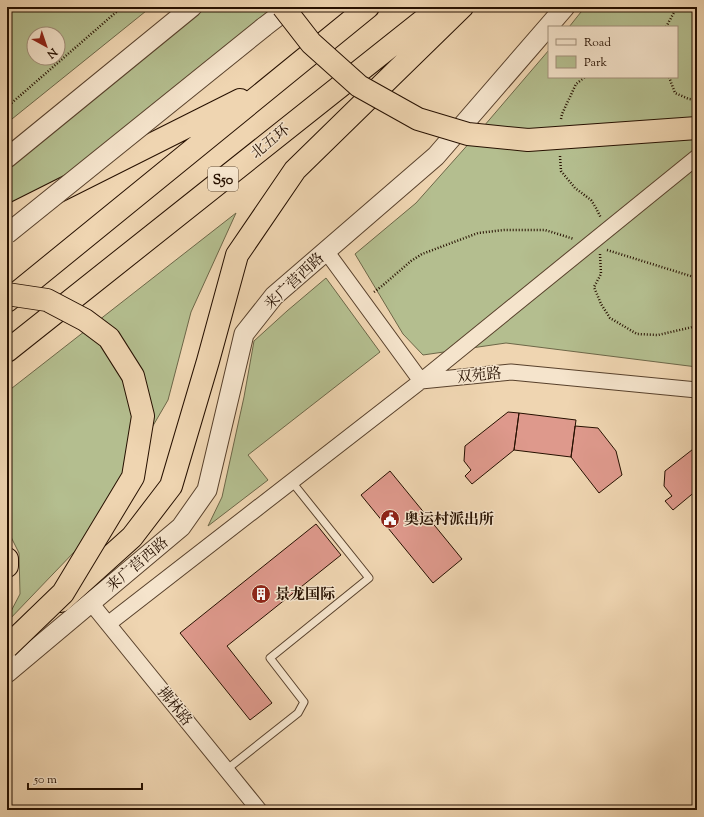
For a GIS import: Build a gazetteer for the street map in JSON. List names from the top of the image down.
{
  "streets": {
    "main road": ["北五环", "S50"],
    "street": ["来广营西路", "双苑路", "拂林路"]
  },
  "crossings": [
    ["来广营西路", "拂林路"]
  ],
  "places": {
    "public building": ["奥运村派出所"],
    "building": ["景龙国际"]
  },
  "legend": ["Road", "Park"],
  "scale_bar": "50 m",
  "north": "bottom right"
}
